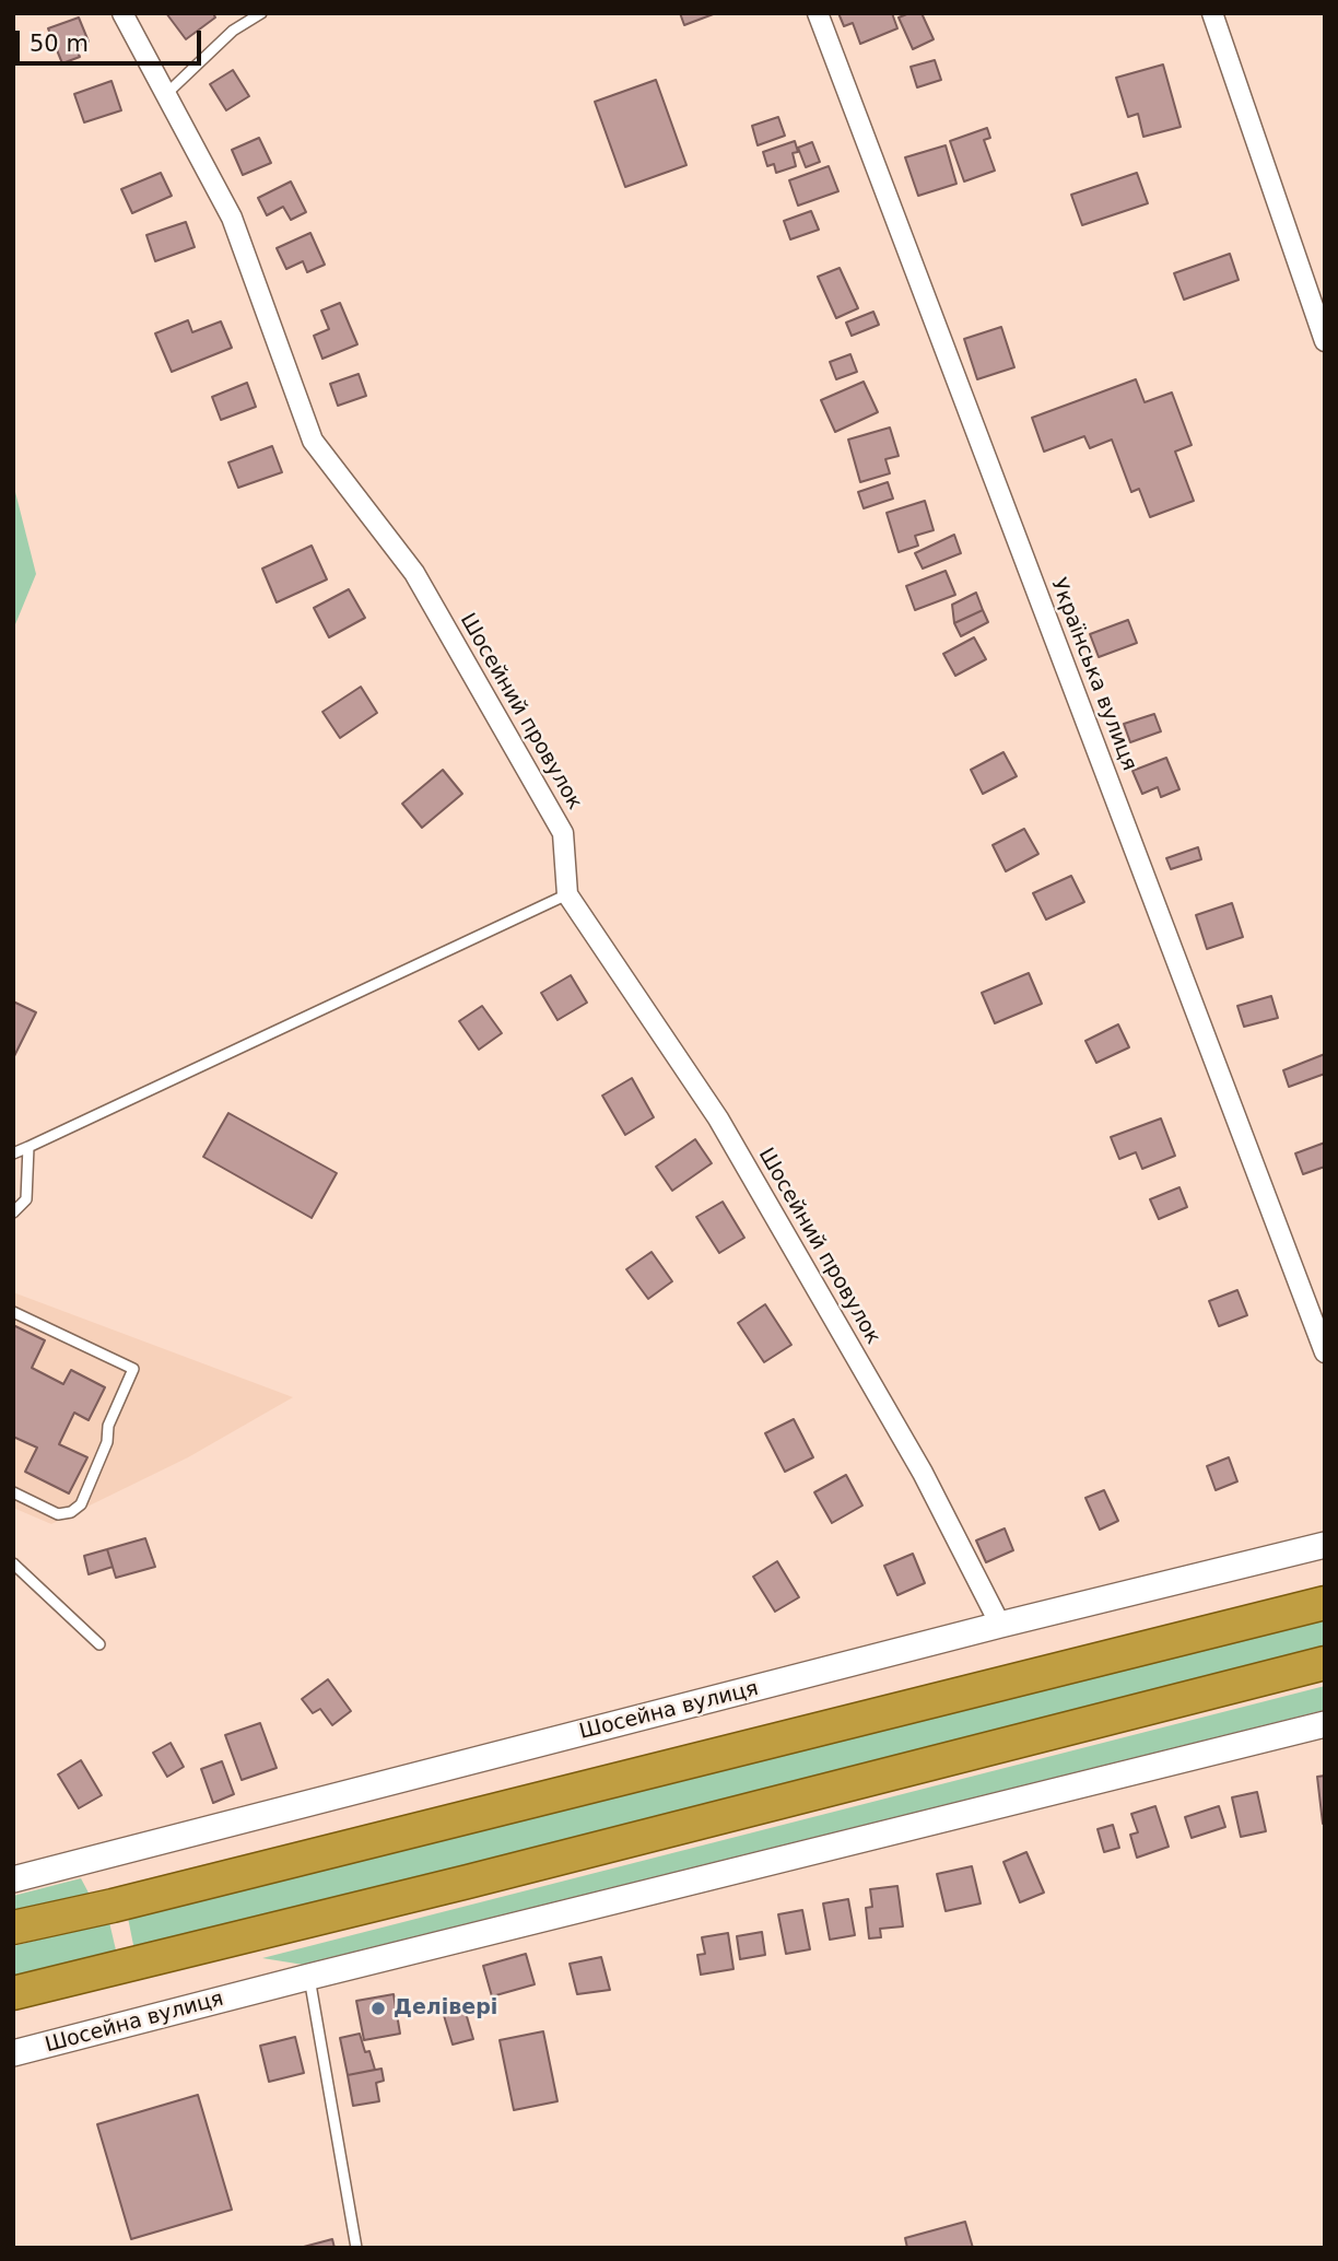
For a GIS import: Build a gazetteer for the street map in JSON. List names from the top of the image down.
{
  "streets": {
    "street": ["Українська вулиця", "Шосейний провулок", "Шосейна вулиця"]
  },
  "crossings": [
    ["Шосейний провулок", "Шосейна вулиця"]
  ],
  "places": ["Делівері"],
  "scale_bar": "50 m"
}
